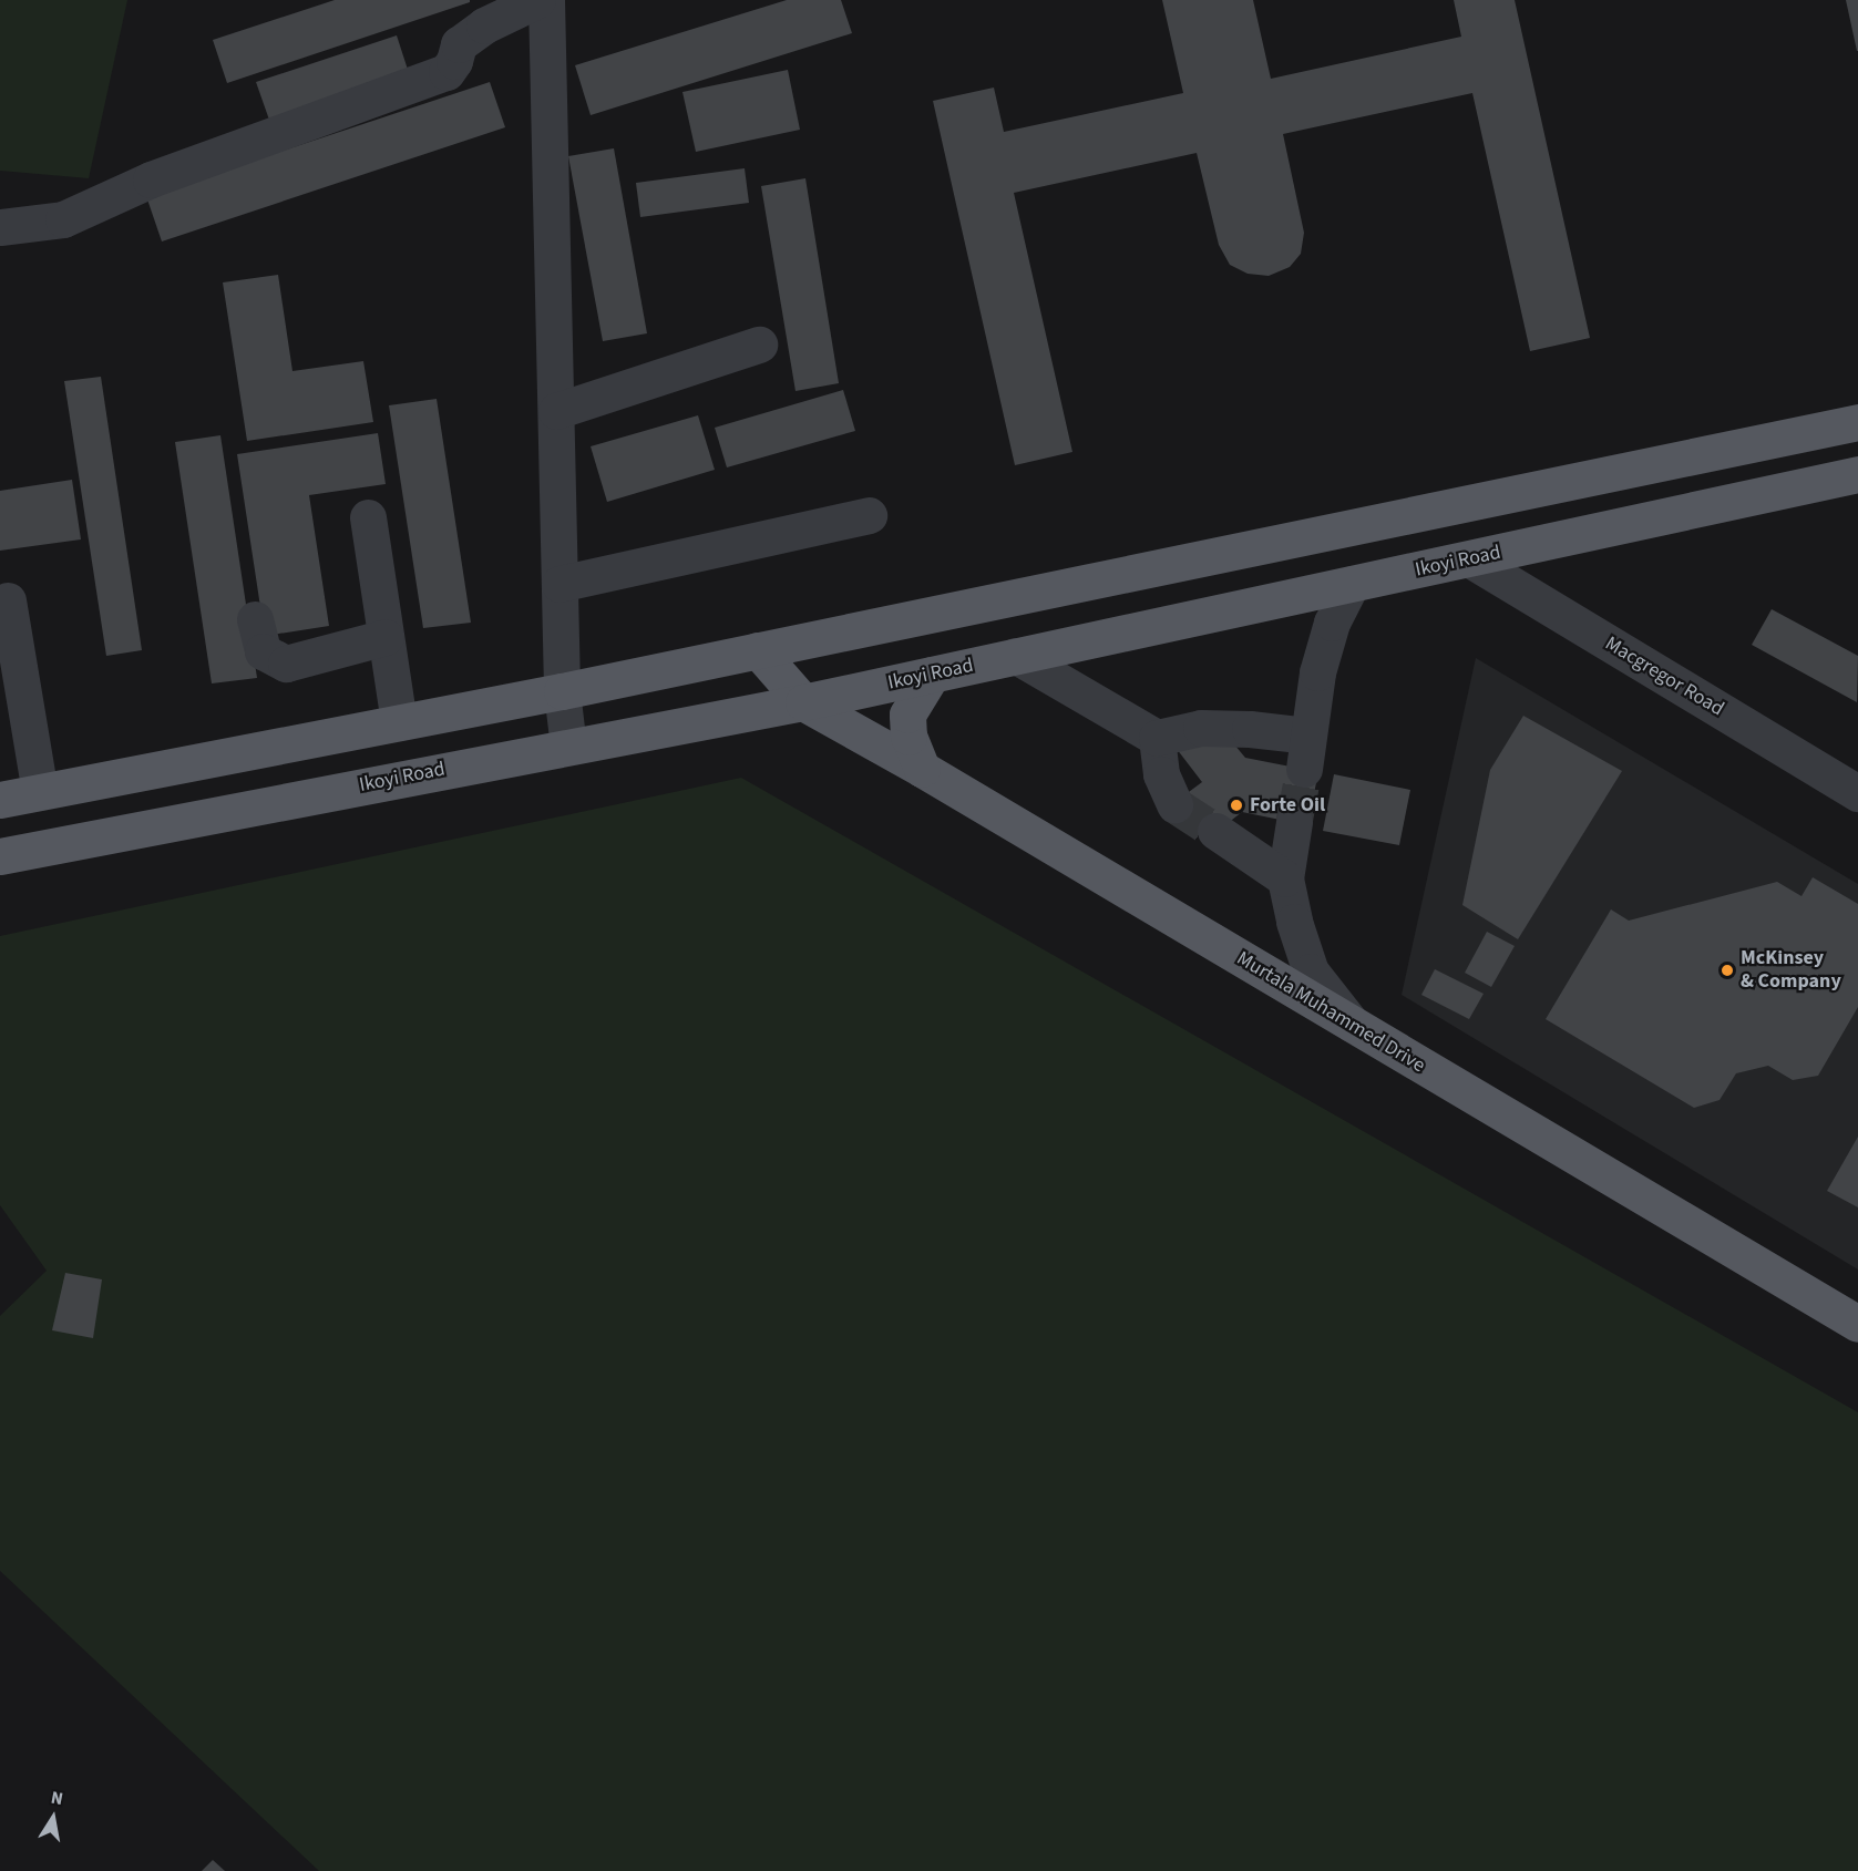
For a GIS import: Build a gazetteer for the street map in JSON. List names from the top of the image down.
{
  "streets": {
    "main road": ["Ikoyi Road", "Murtala Muhammed Drive"],
    "street": ["Macgregor Road"]
  },
  "crossings": [
    ["Ikoyi Road", "Macgregor Road"],
    ["Ikoyi Road", "Murtala Muhammed Drive"]
  ],
  "places": ["Forte Oil", "McKinsey & Company"],
  "north": "top"
}
